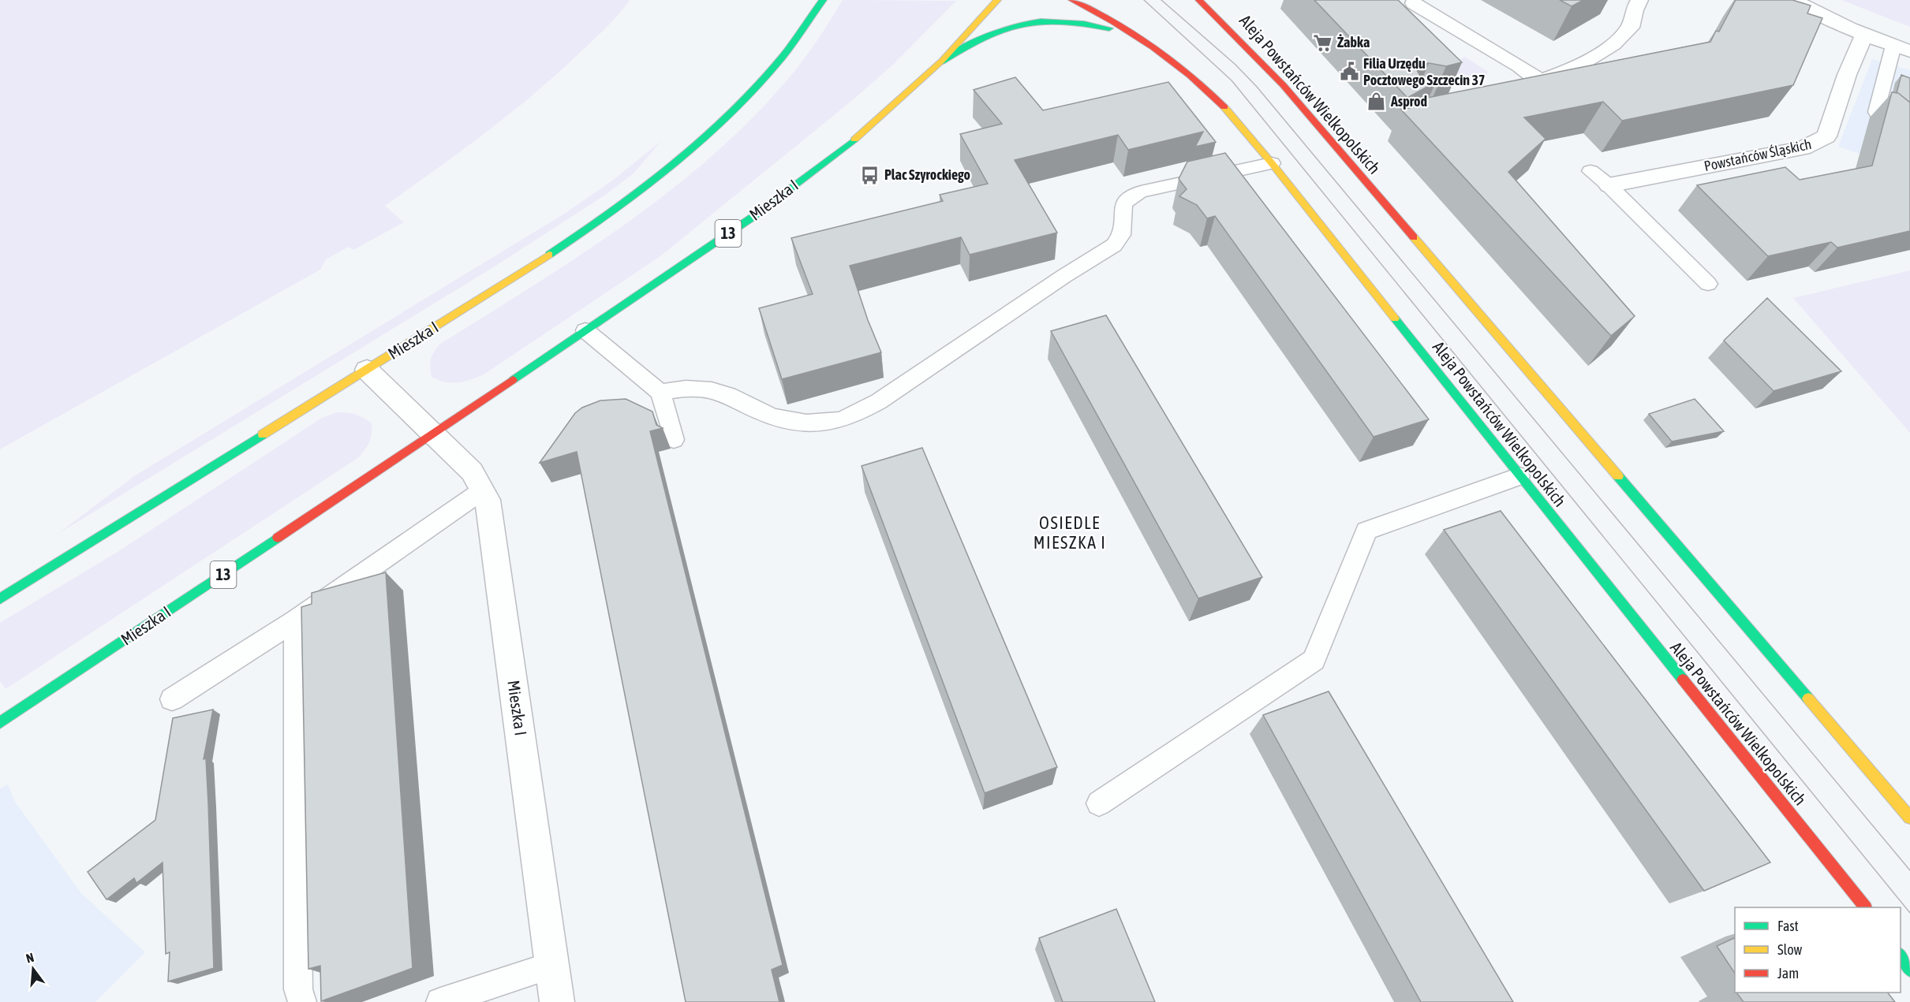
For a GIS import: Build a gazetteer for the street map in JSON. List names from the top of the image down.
{
  "streets": {
    "street": [
      "Aleja Powstańców Wielkopolskich",
      "Powstańców Śląskich",
      "Mieszka I",
      "13"
    ]
  },
  "districts": ["OSIEDLE MIESZKA I"],
  "places": {
    "supermarket": ["Żabka"],
    "public building": ["Filia Urzędu Pocztowego Szczecin 37"],
    "shop": ["Asprod"],
    "bus stop": ["Plac Szyrockiego"]
  },
  "legend": ["Fast", "Slow", "Jam"],
  "north": "top"
}
